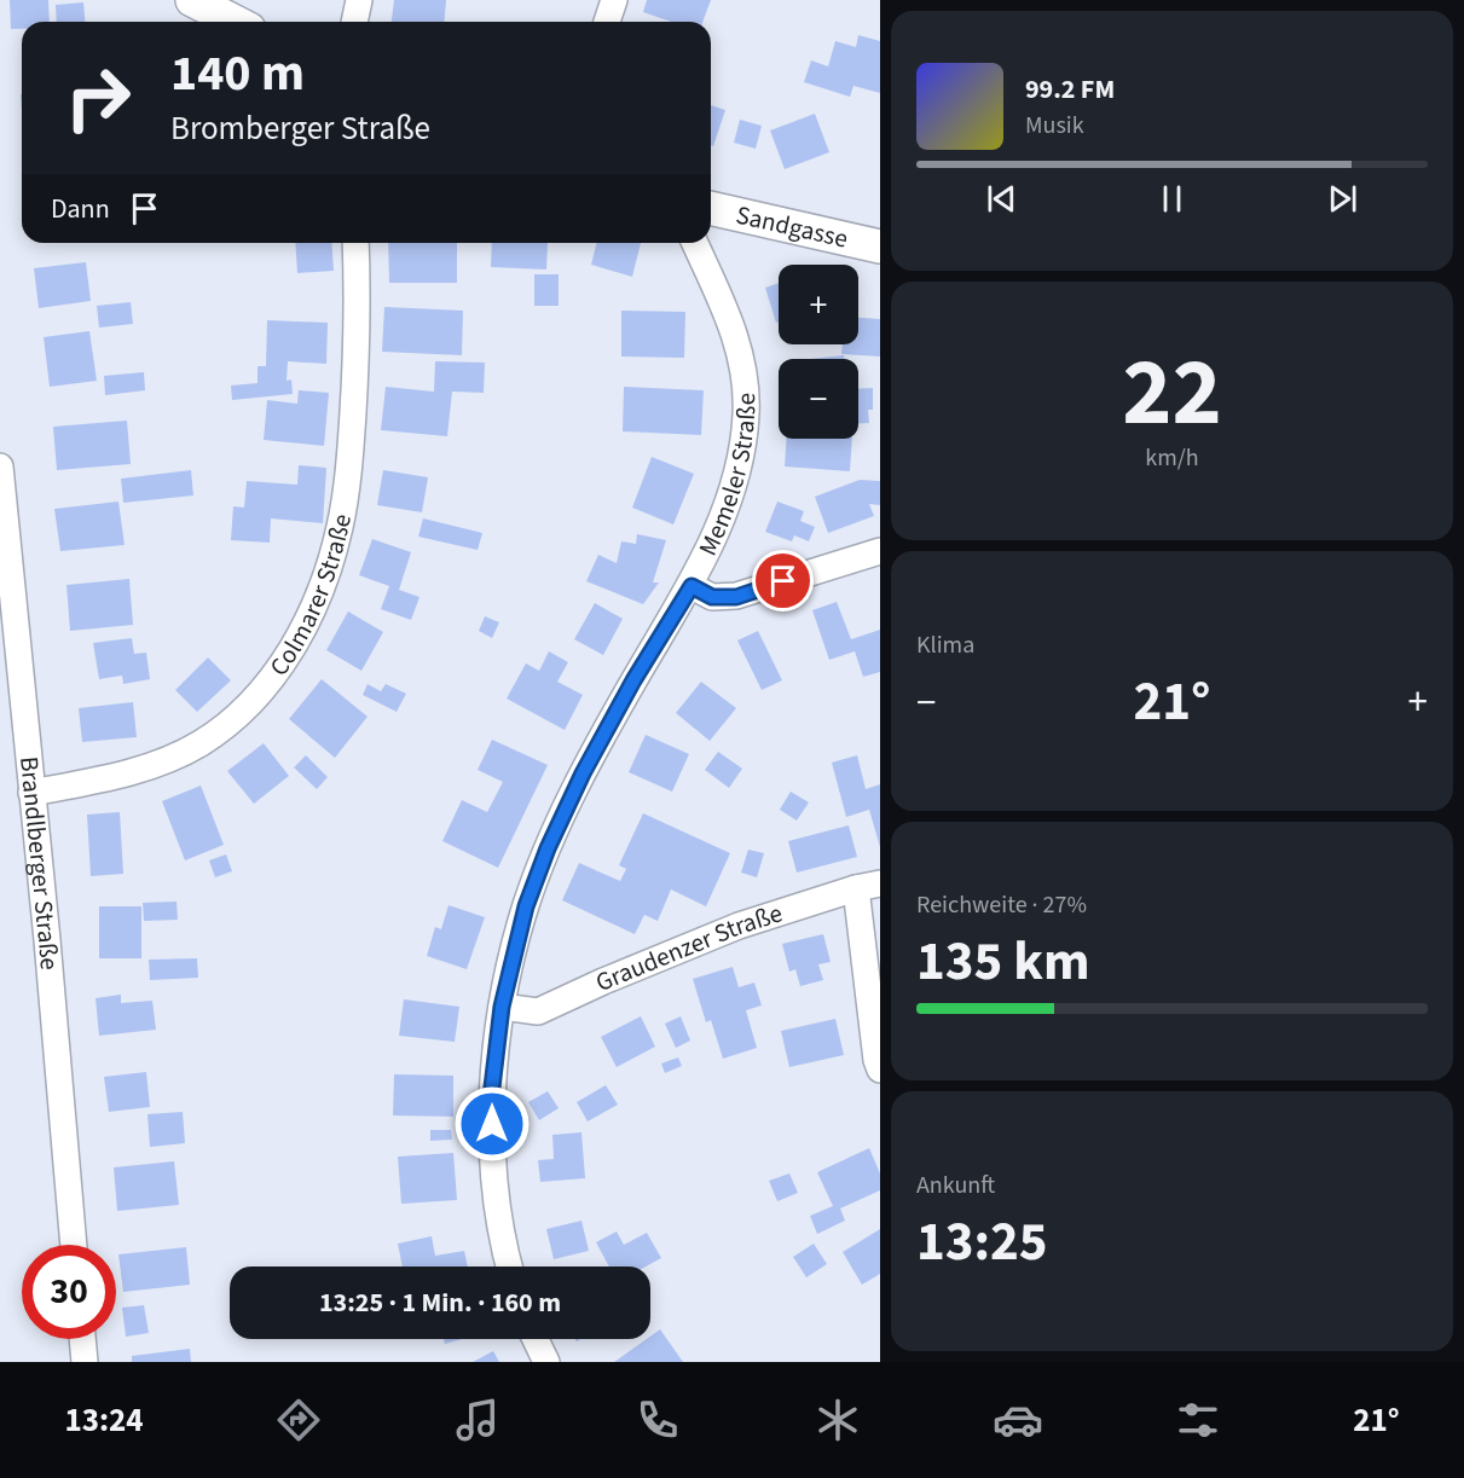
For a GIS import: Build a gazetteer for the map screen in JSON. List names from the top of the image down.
{
  "streets": {
    "street": [
      "Sandgasse",
      "Memeler Straße",
      "Colmarer Straße",
      "Brandlberger Straße",
      "Graudenzer Straße"
    ]
  },
  "crossings": [
    ["Memeler Straße", "Graudenzer Straße"],
    ["Colmarer Straße", "Brandlberger Straße"]
  ],
  "page": {
    "turn": ["140 m", "Bromberger Straße"],
    "song": ["99.2 FM", "Musik"],
    "then": "Dann",
    "map_buttons": ["+", "−"],
    "tile": [
      ["22", "km/h"],
      "Klima",
      ["Reichweite · 27%", "135 km"],
      ["Ankunft", "13:25"]
    ],
    "heat": ["−", "21°", "+"],
    "limit": "30",
    "trip": "13:25 · 1 Min. · 160 m",
    "tabs": ["13:24", "21°"]
  }
}
